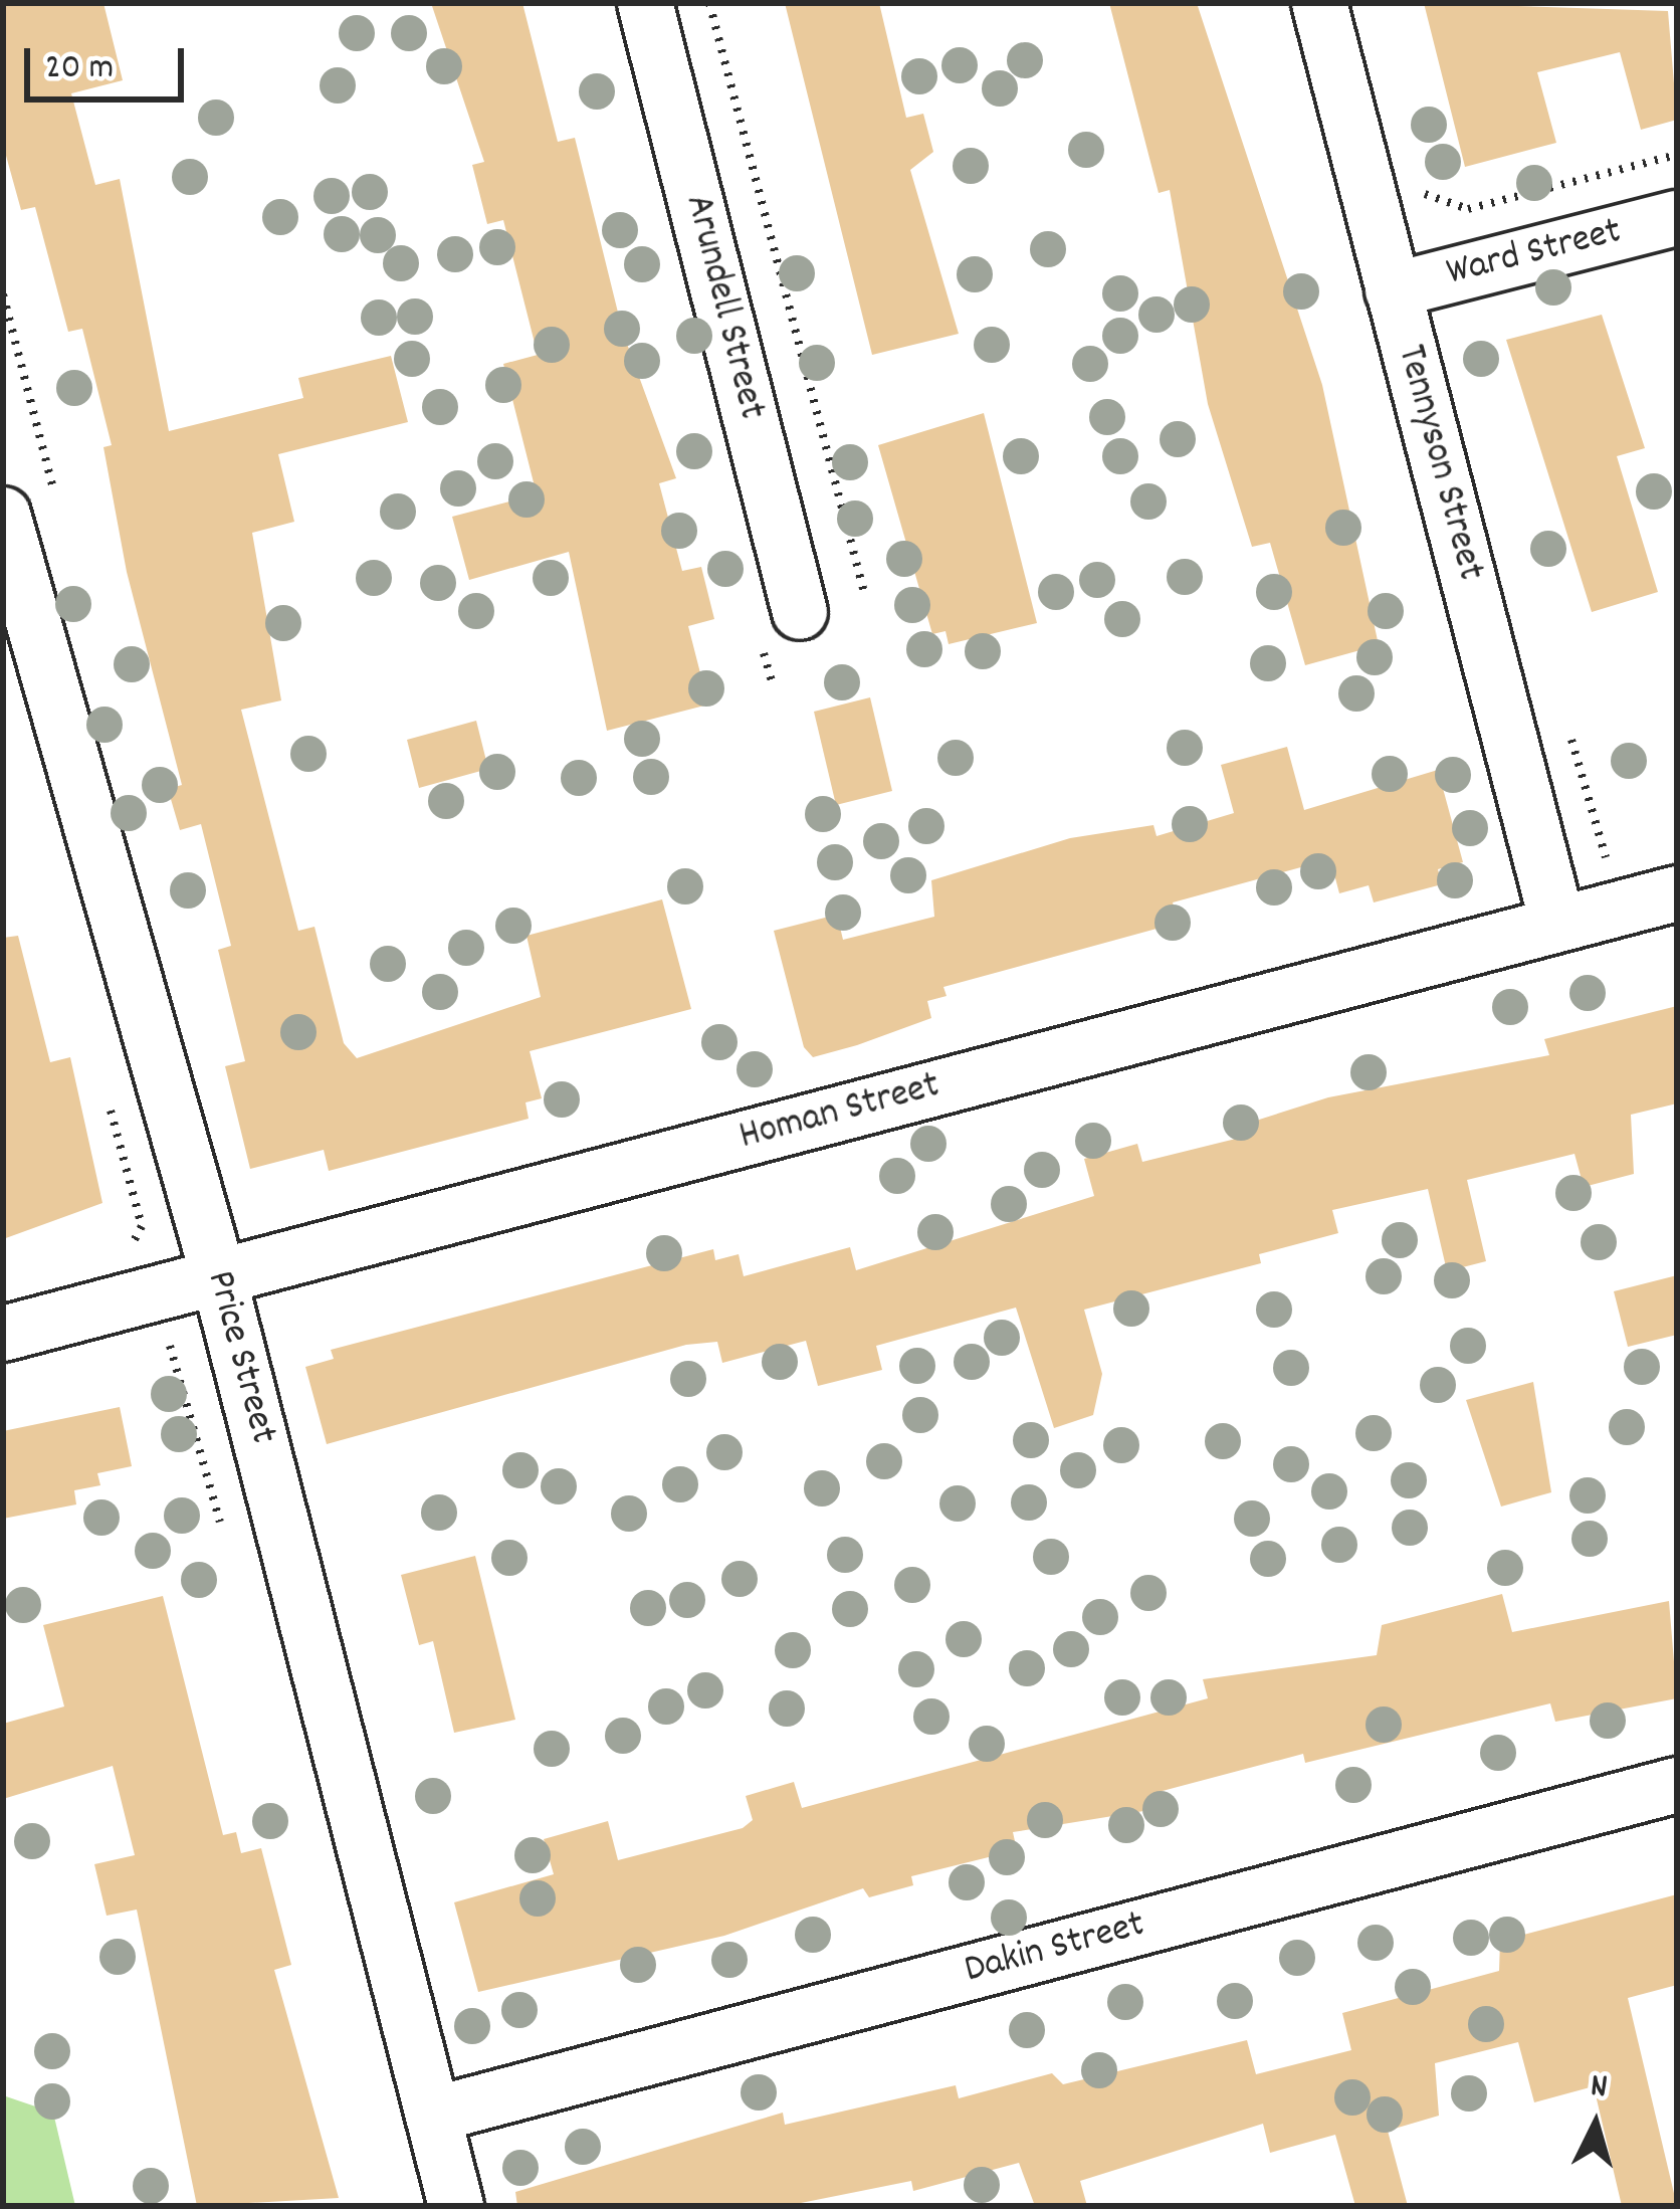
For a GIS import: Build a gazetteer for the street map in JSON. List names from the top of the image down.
{
  "streets": {
    "street": [
      "Ward Street",
      "Arundell Street",
      "Tennyson Street",
      "Homan Street",
      "Price Street",
      "Dakin Street"
    ]
  },
  "crossings": [
    ["Ward Street", "Tennyson Street"],
    ["Tennyson Street", "Homan Street"],
    ["Homan Street", "Price Street"],
    ["Price Street", "Dakin Street"]
  ],
  "scale_bar": "20 m",
  "north": "top"
}
